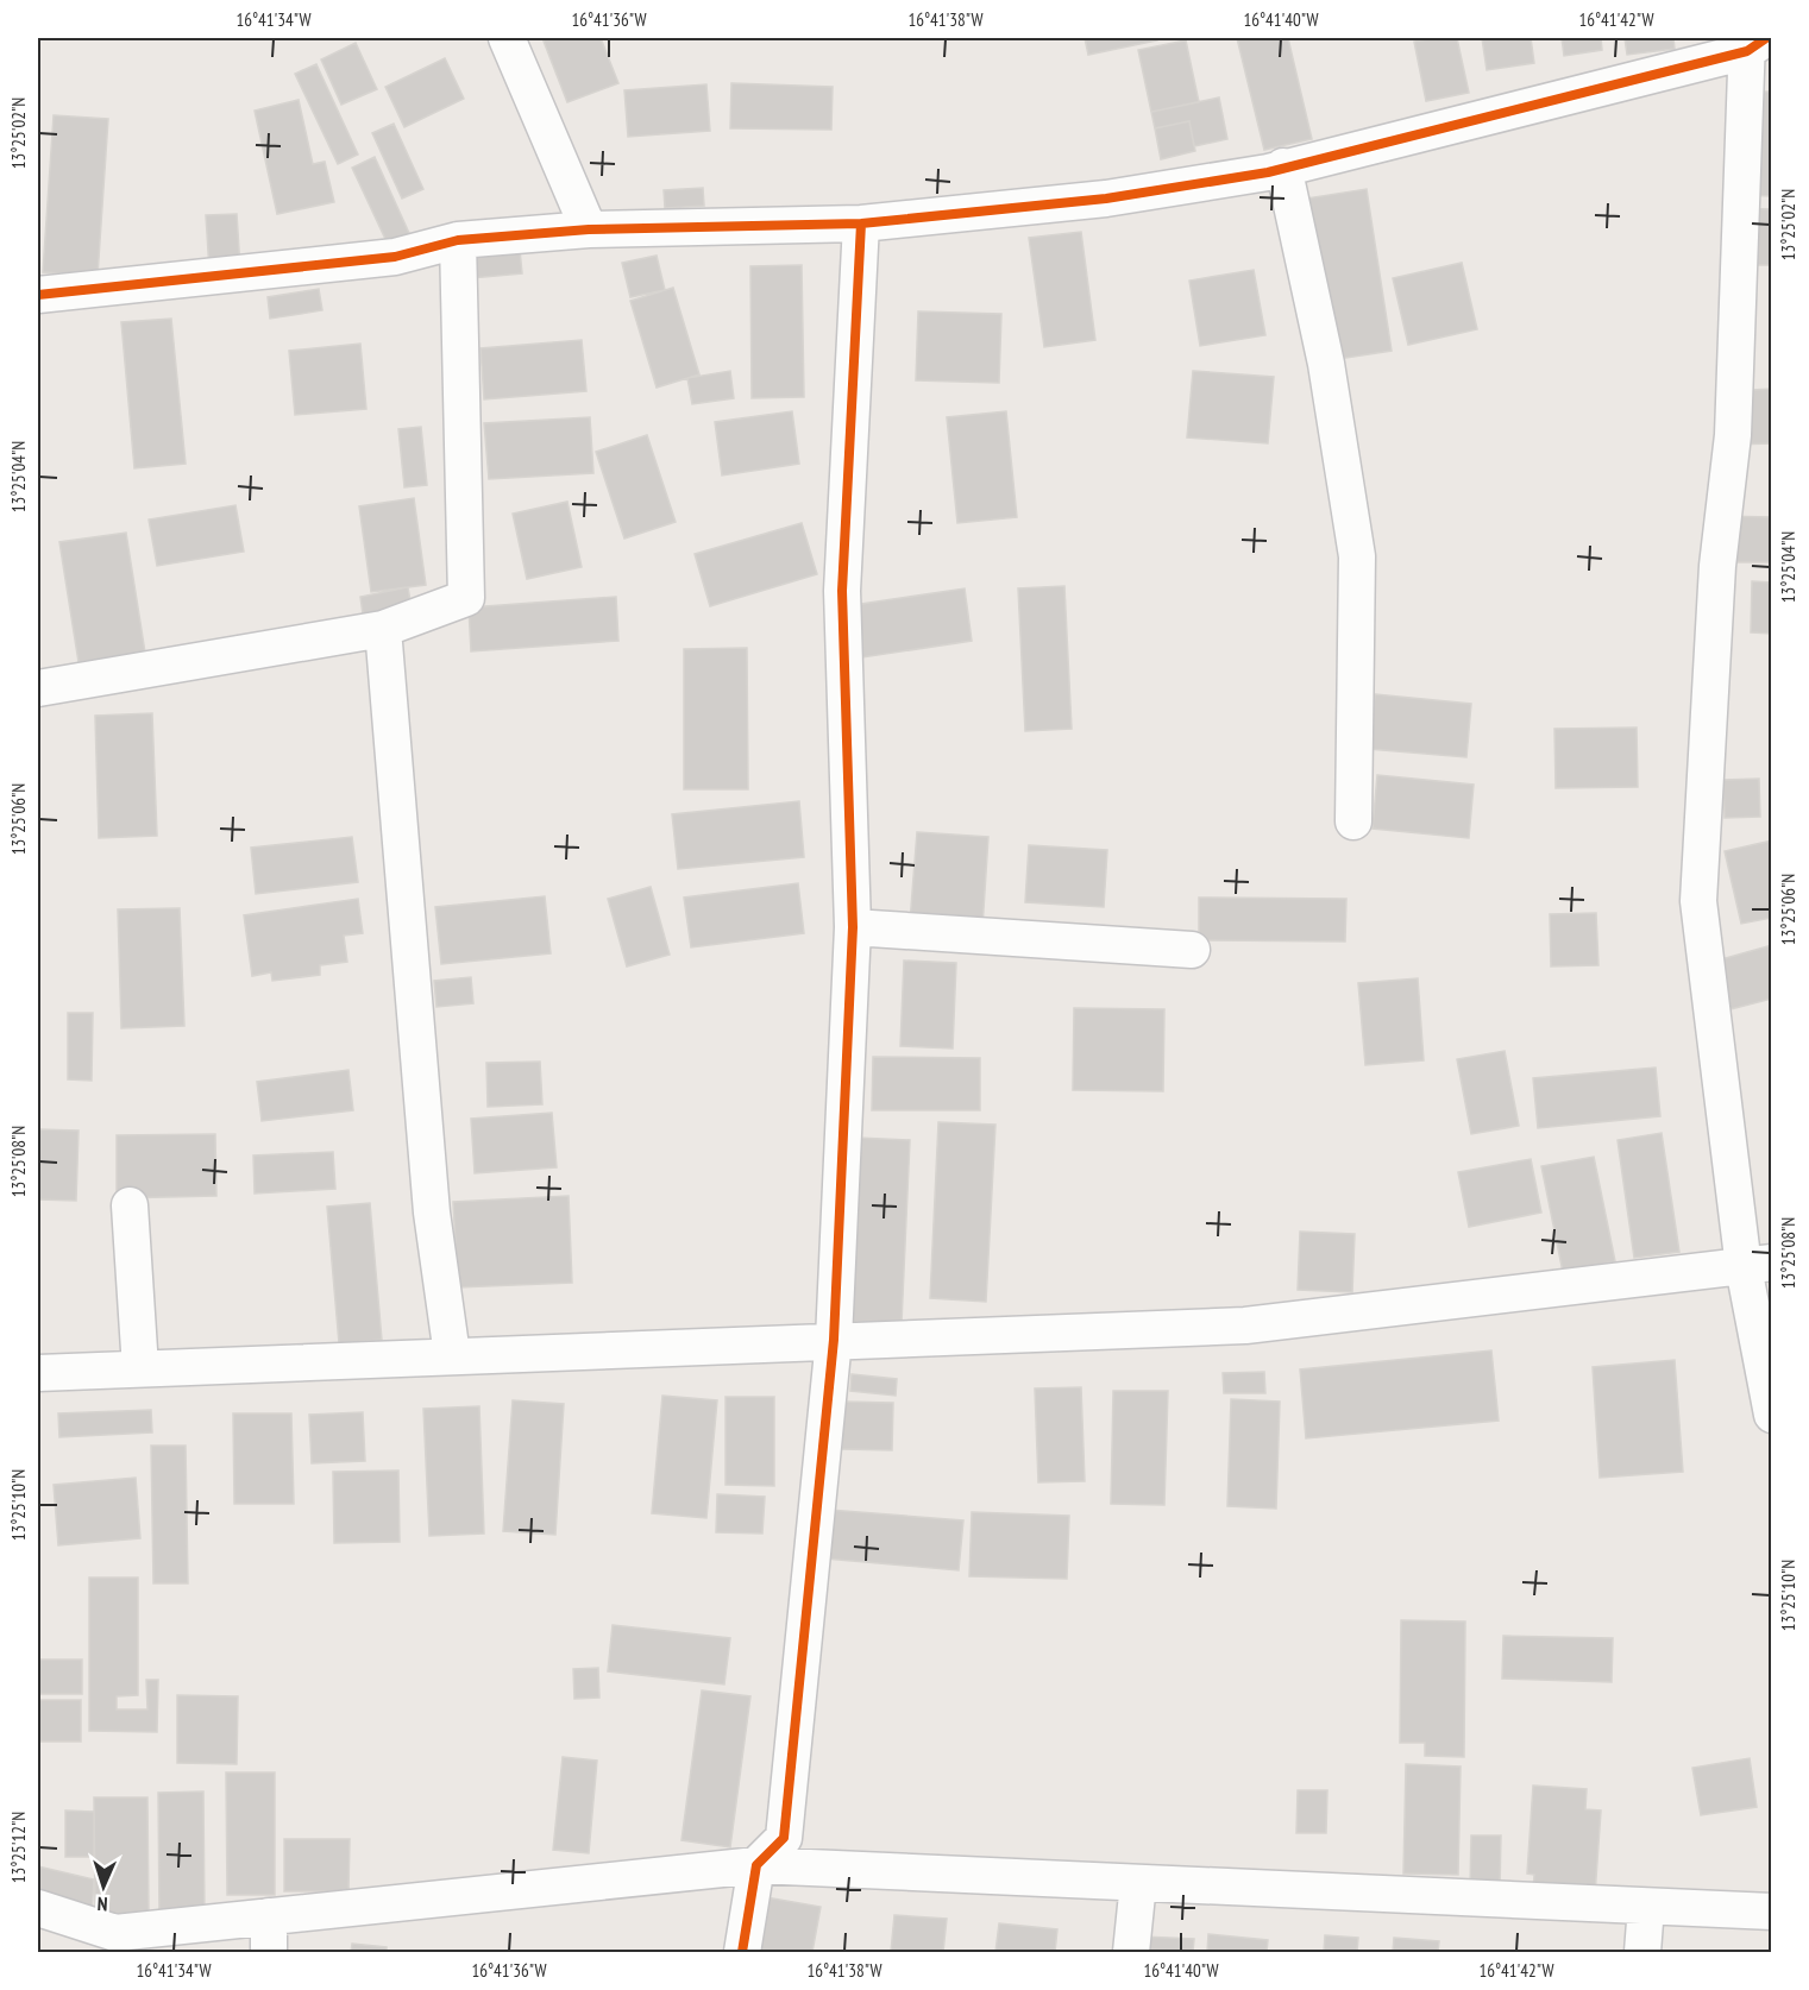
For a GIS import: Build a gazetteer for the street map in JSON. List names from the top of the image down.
{
  "north": "bottom",
  "coordinates": [
    "16°41'34\"W",
    "16°41'36\"W",
    "16°41'38\"W",
    "16°41'40\"W",
    "16°41'42\"W",
    "13°25'02\"N",
    "13°25'04\"N",
    "13°25'06\"N",
    "13°25'08\"N",
    "13°25'10\"N",
    "13°25'12\"N"
  ]
}
